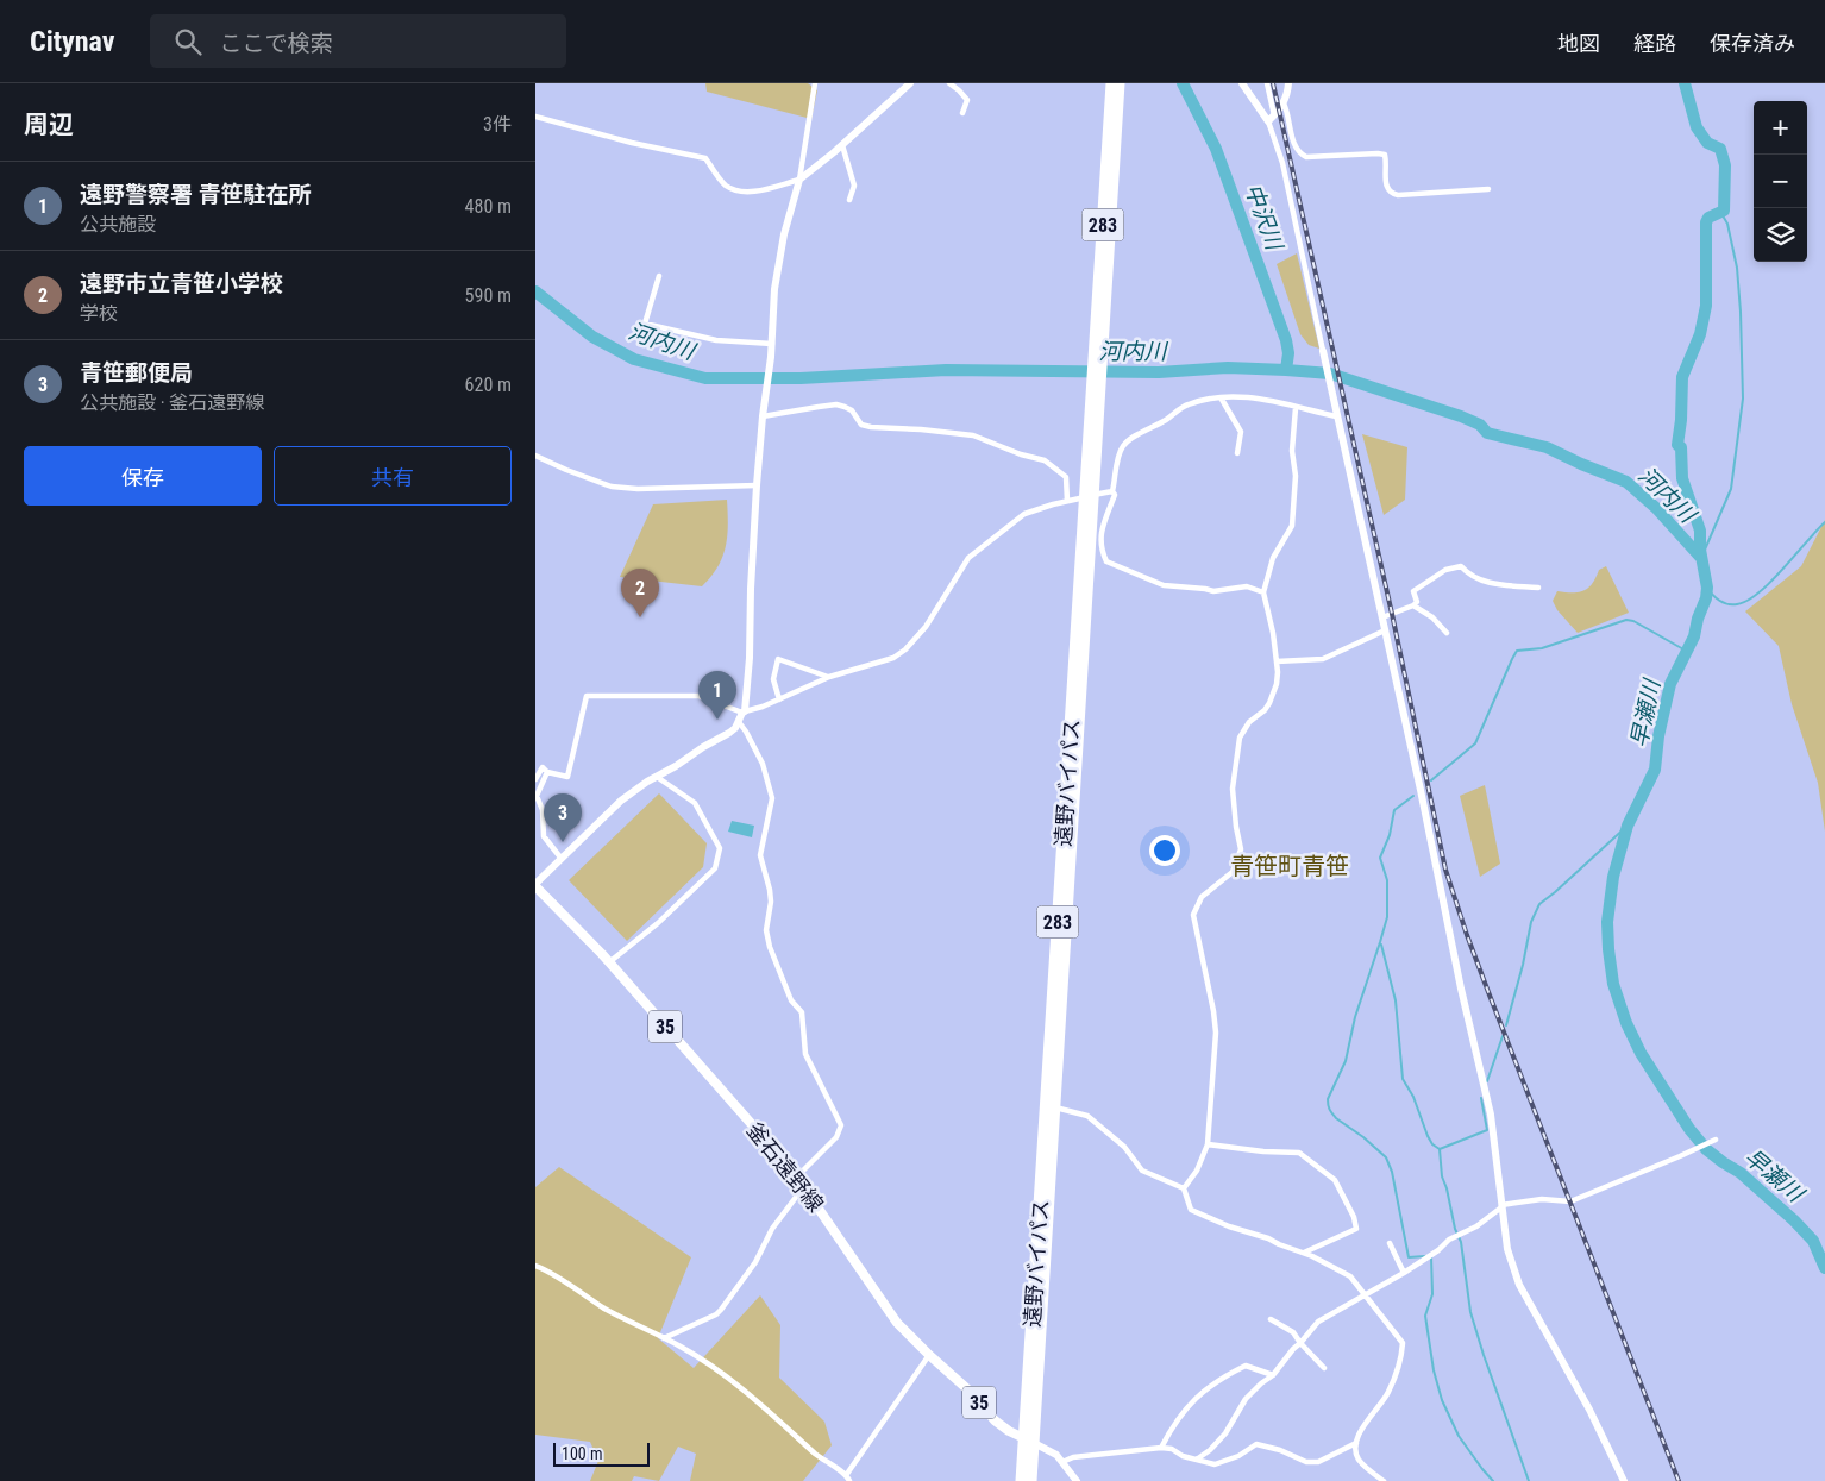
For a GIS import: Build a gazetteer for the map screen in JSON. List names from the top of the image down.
{
  "streets": {
    "highway": ["283", "遠野バイパス"],
    "main road": ["35", "釜石遠野線"]
  },
  "crossings": [
    ["遠野バイパス", "釜石遠野線"]
  ],
  "districts": ["青笹町青笹"],
  "water": ["中沢川", "河内川", "早瀬川"],
  "scale_bar": "100 m",
  "page": {
    "header": "Citynav",
    "search": "ここで検索",
    "nav": ["地図", "経路", "保存済み"],
    "heading": ["周辺", "3件"],
    "map_buttons": ["+", "−"],
    "list": [
      {
        "mark": "1",
        "name": "遠野警察署 青笹駐在所",
        "note": "公共施設",
        "value": "480 m"
      },
      {
        "mark": "2",
        "name": "遠野市立青笹小学校",
        "note": "学校",
        "value": "590 m"
      },
      {
        "mark": "3",
        "name": "青笹郵便局",
        "note": "公共施設 · 釜石遠野線",
        "value": "620 m"
      }
    ],
    "buttons": ["保存", "共有"],
    "pins": ["2", "1", "3"],
    "scale": "100 m"
  }
}
